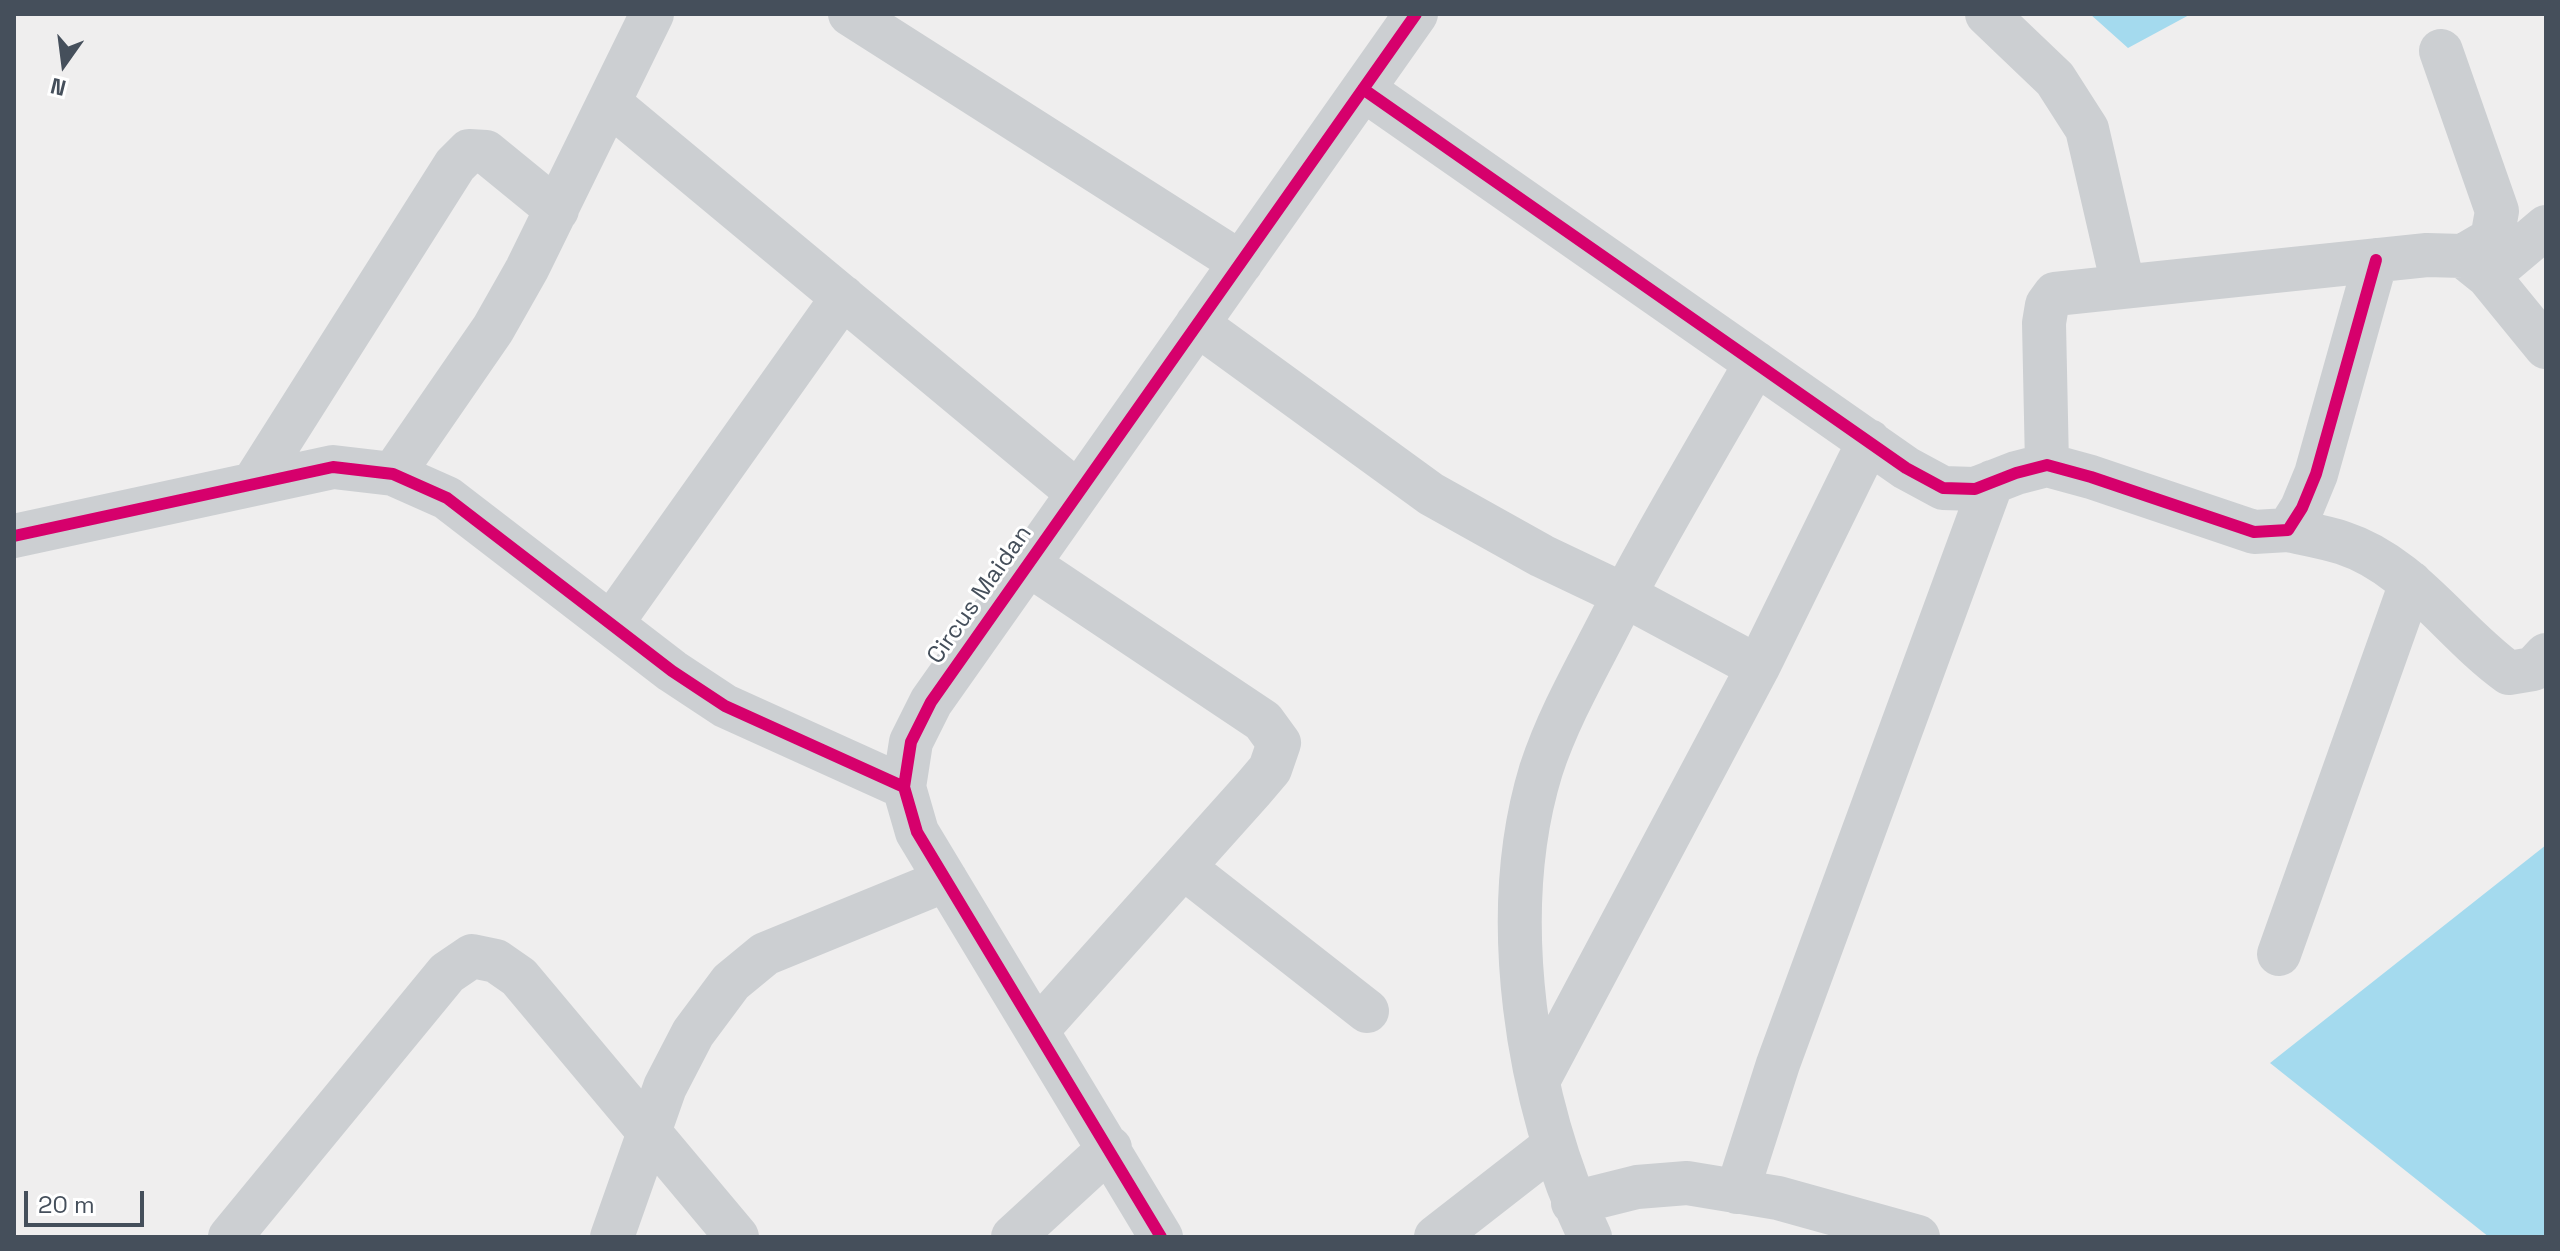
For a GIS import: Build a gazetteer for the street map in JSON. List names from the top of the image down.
{
  "streets": {
    "street": ["Circus Maidan"]
  },
  "scale_bar": "20 m",
  "north": "bottom"
}
